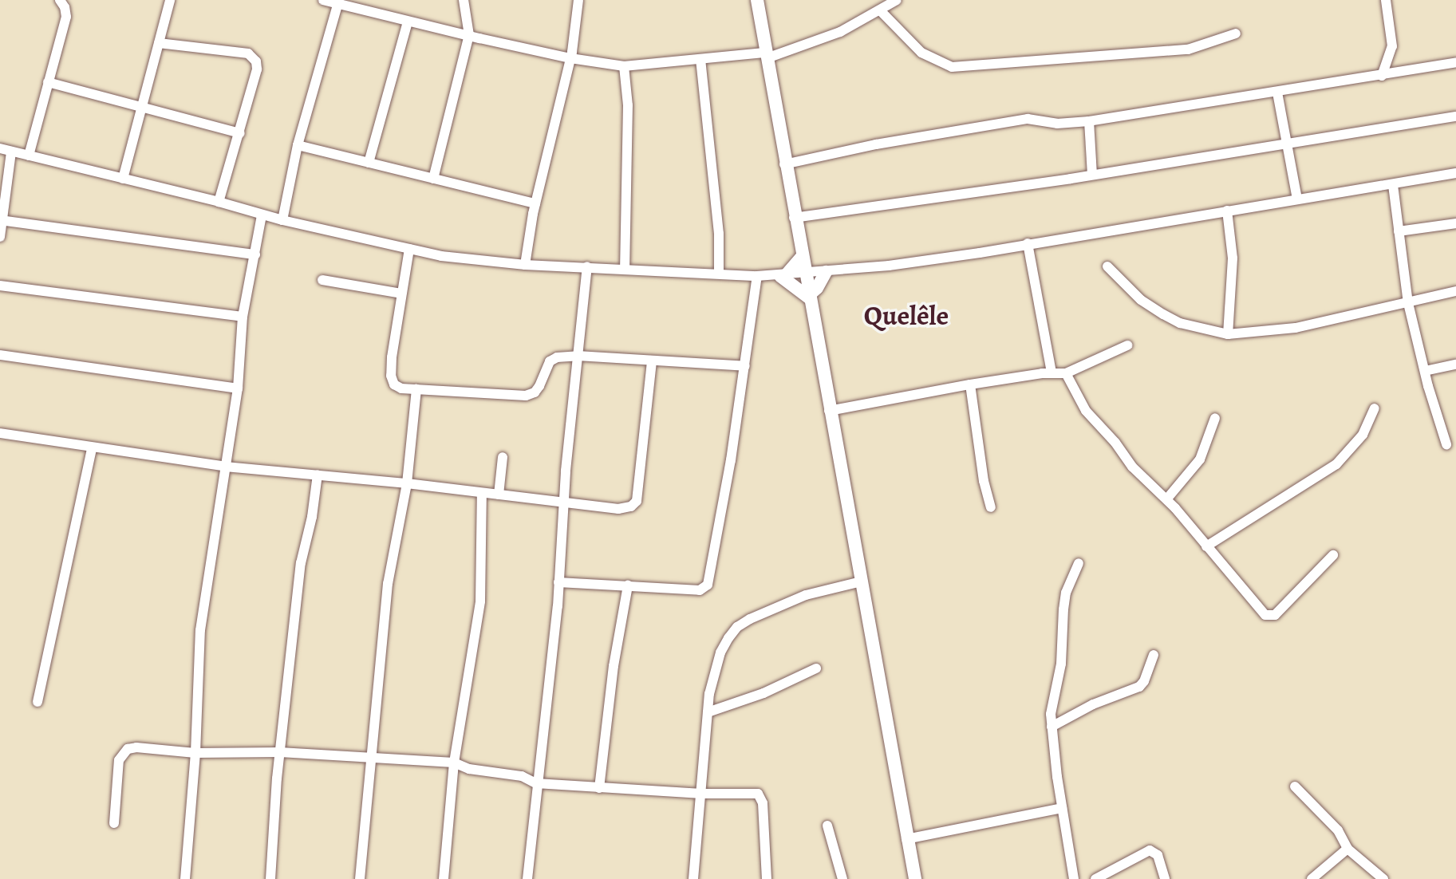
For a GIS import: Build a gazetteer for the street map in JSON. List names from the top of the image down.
{
  "districts": ["Quelêle"]
}
